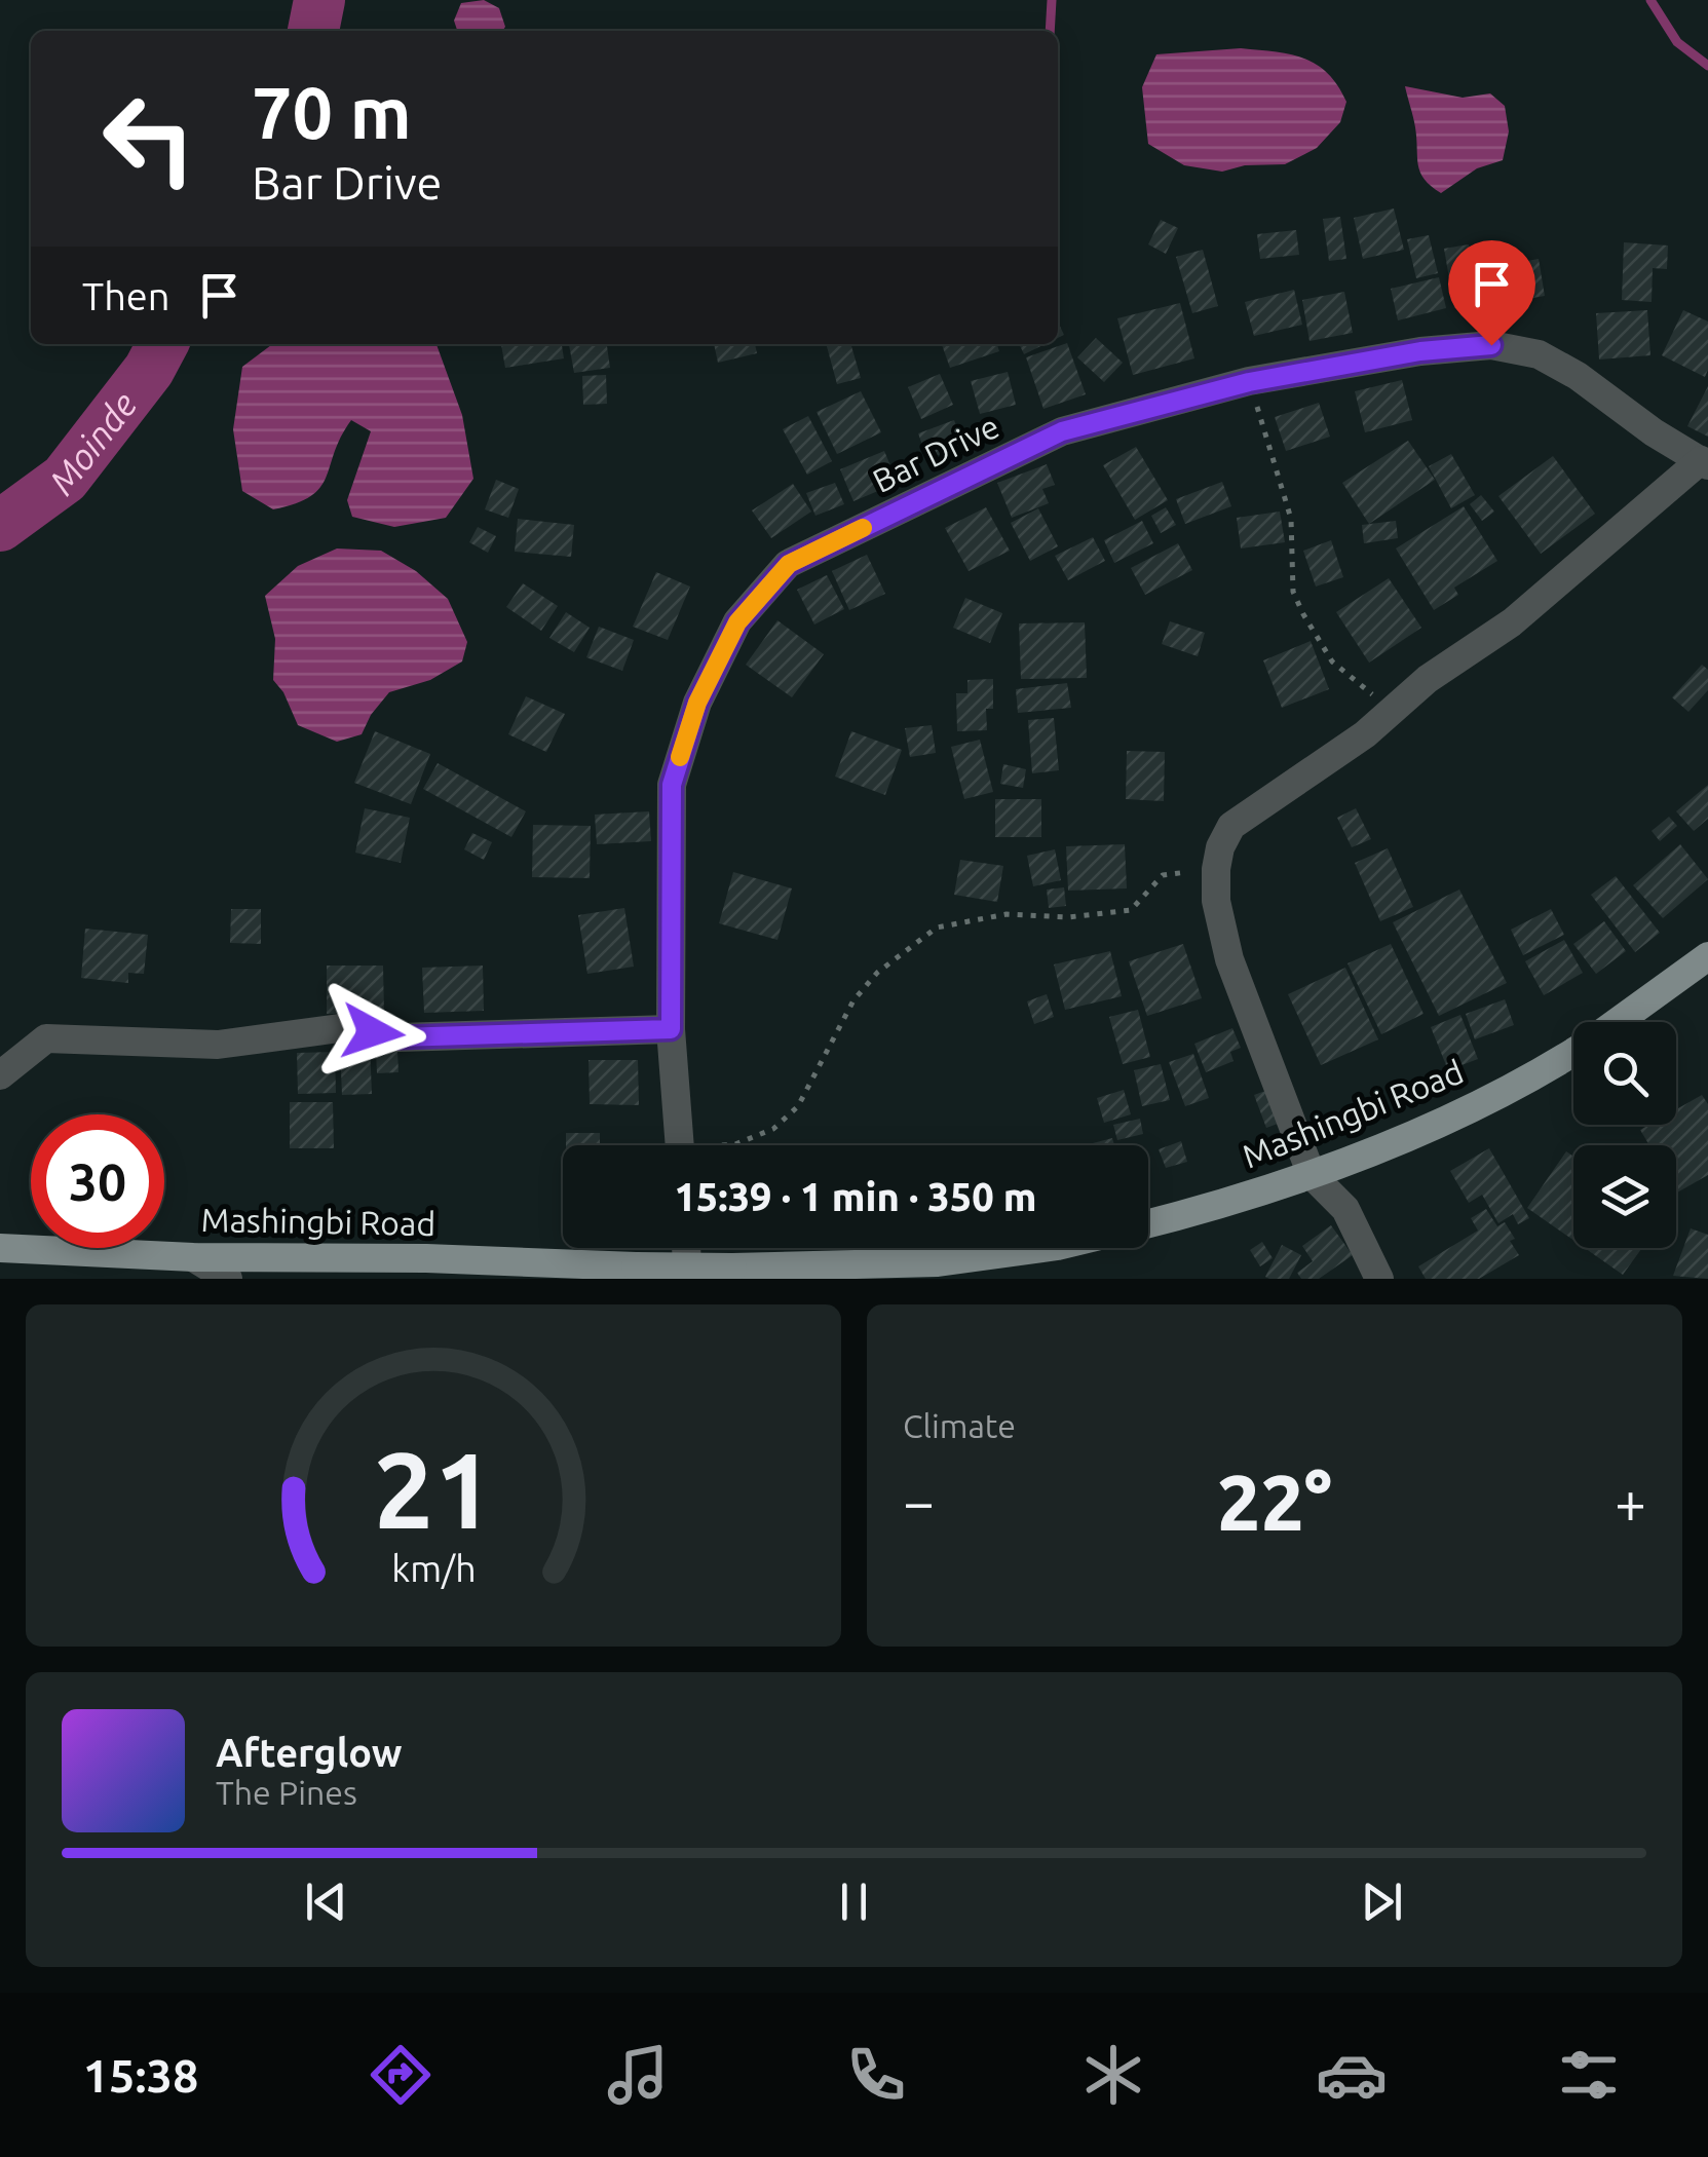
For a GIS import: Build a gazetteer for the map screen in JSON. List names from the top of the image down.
{
  "streets": {
    "main road": ["Mashingbi Road"],
    "street": ["Bar Drive"]
  },
  "water": ["Moinde"],
  "page": {
    "turn": ["70 m", "Bar Drive"],
    "then": "Then",
    "limit": "30",
    "trip": "15:39 · 1 min · 350 m",
    "tile": "Climate",
    "heat": ["−", "22°", "+"],
    "song": ["Afterglow", "The Pines"],
    "tabs": "15:38",
    "gauge": ["21", "km/h"]
  }
}
